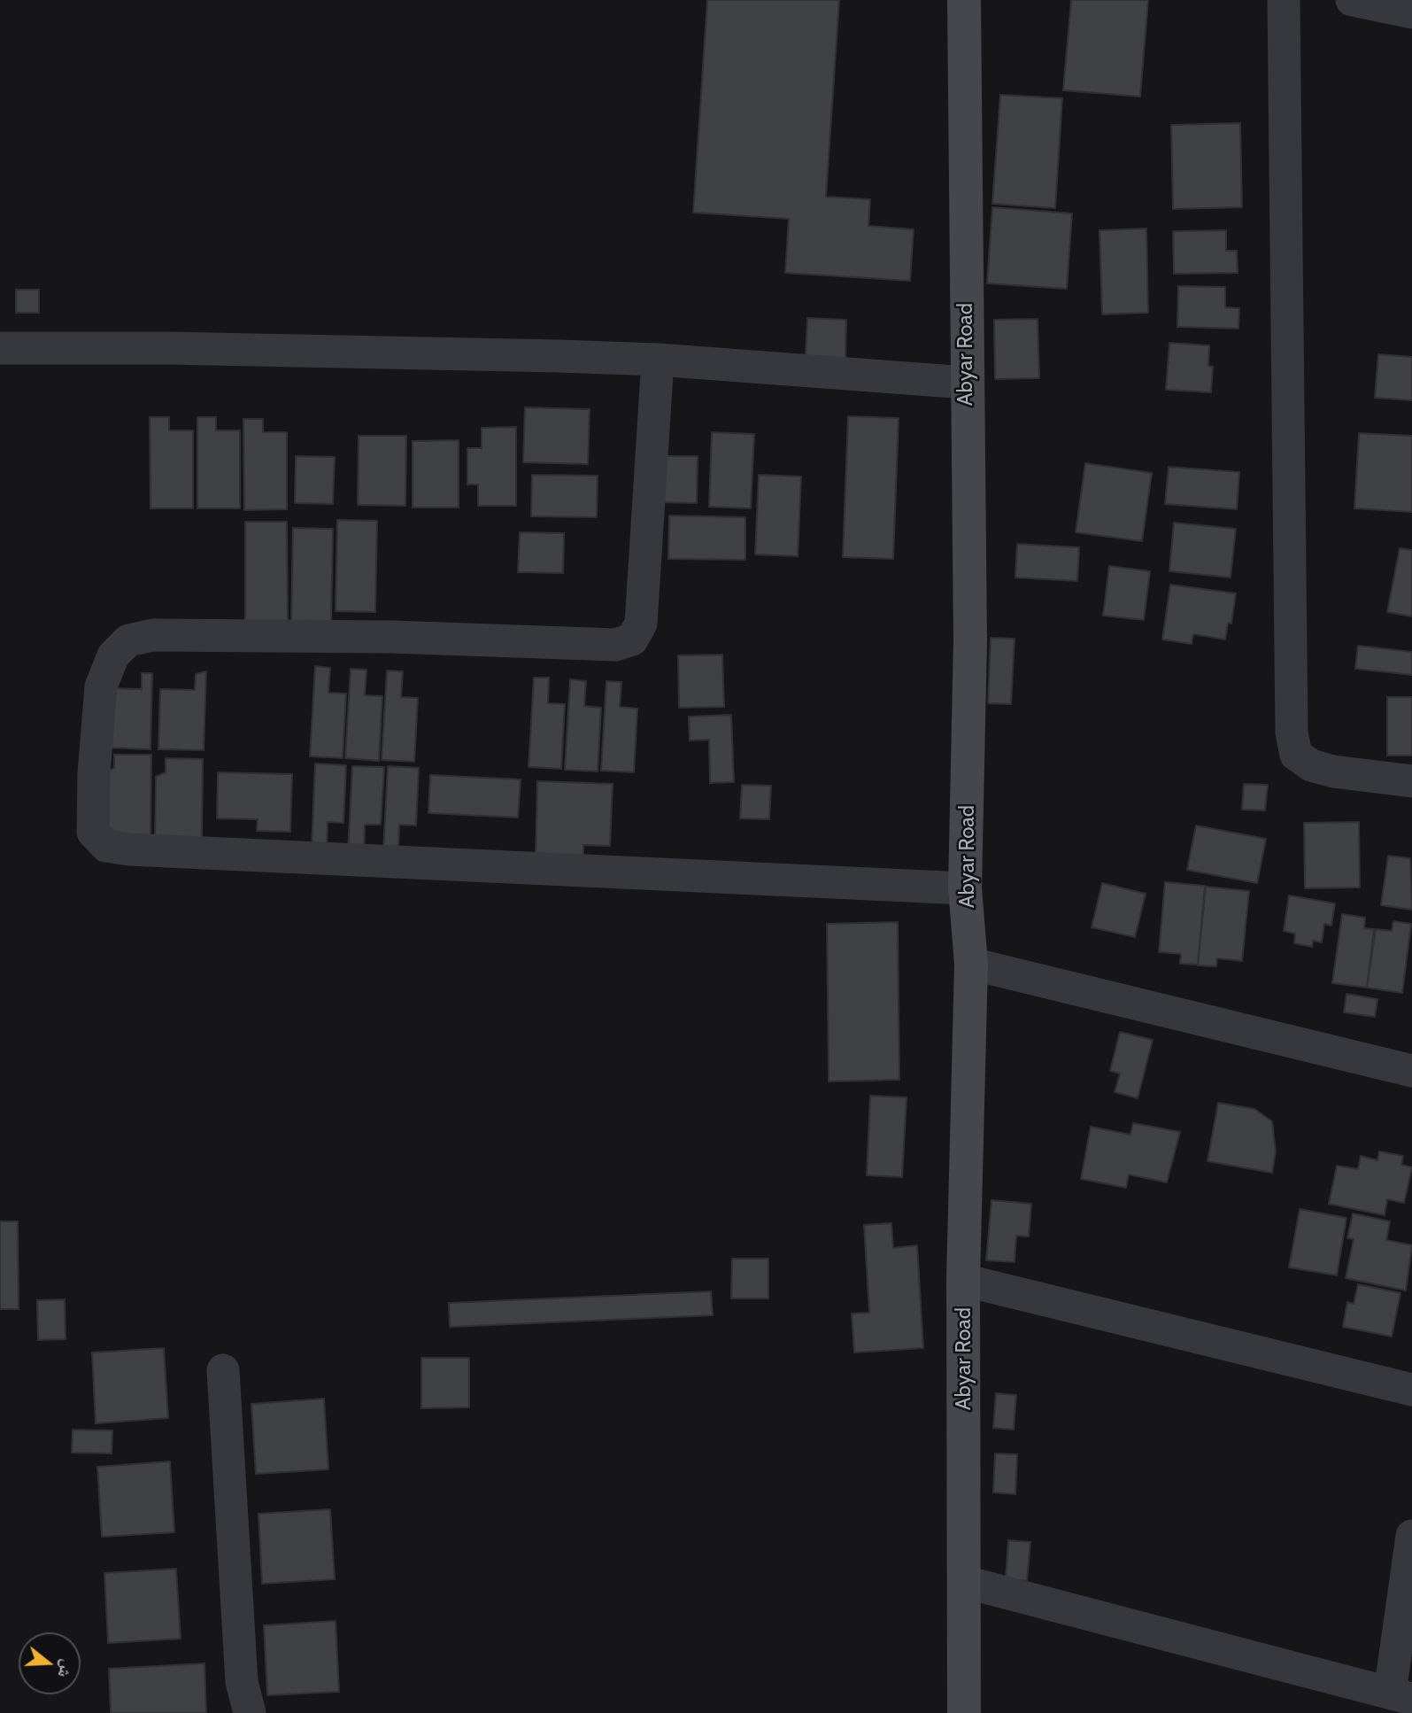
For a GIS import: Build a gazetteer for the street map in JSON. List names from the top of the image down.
{
  "streets": {
    "main road": ["Abyar Road"]
  },
  "north": "right"
}
